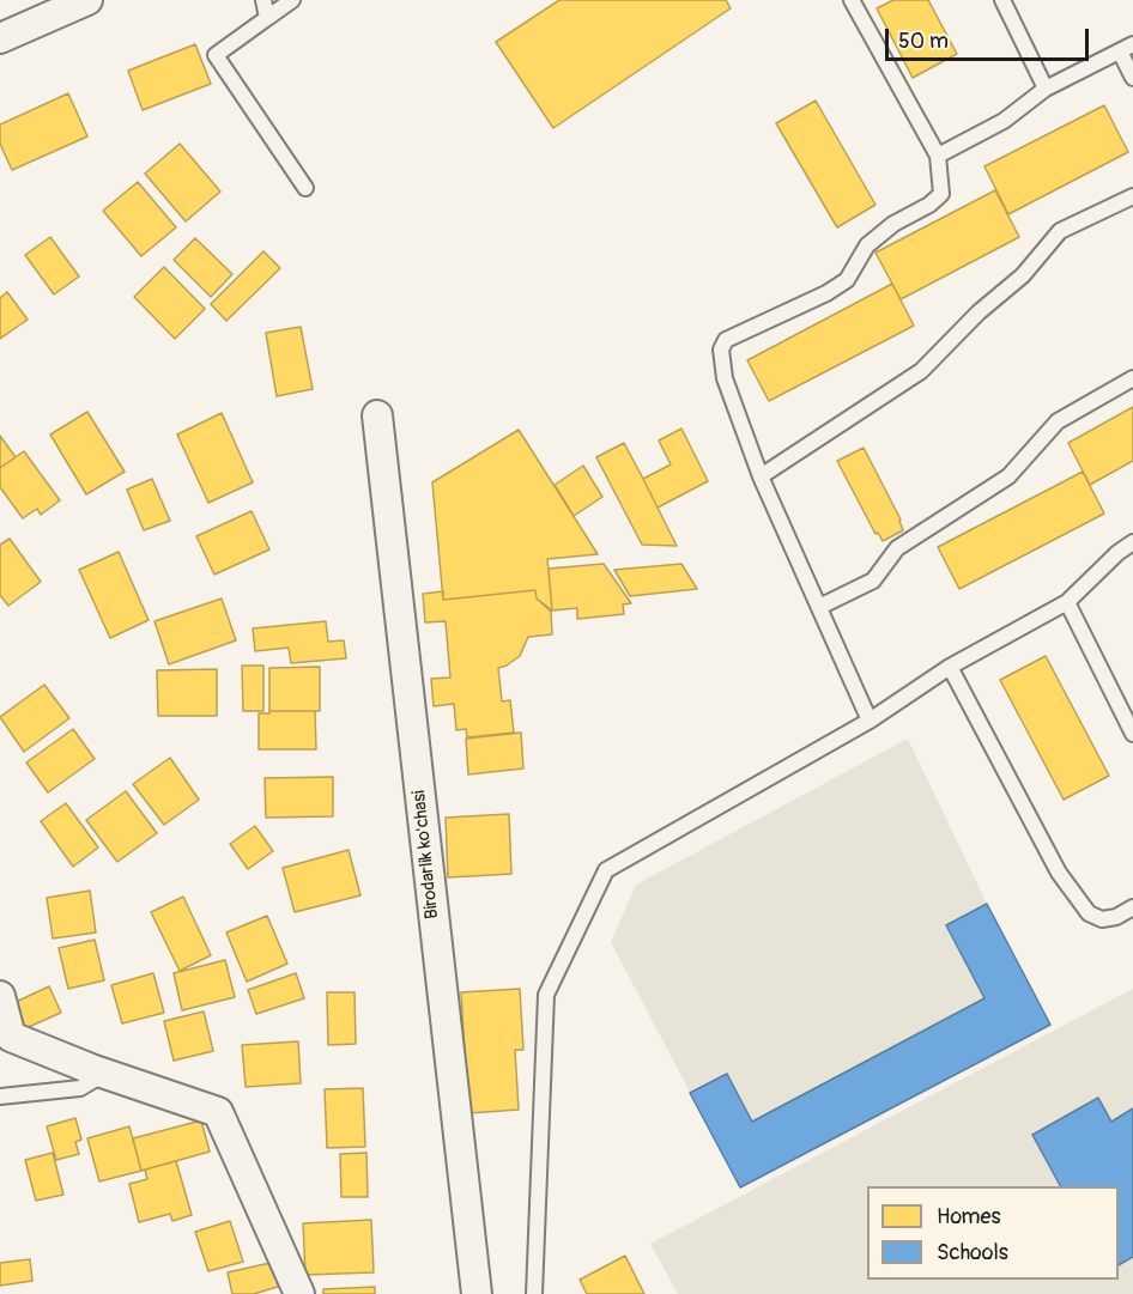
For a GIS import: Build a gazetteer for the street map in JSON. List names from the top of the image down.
{
  "streets": {
    "street": ["Birodarlik ko'chasi"]
  },
  "legend": ["Homes", "Schools"],
  "scale_bar": "50 m"
}
